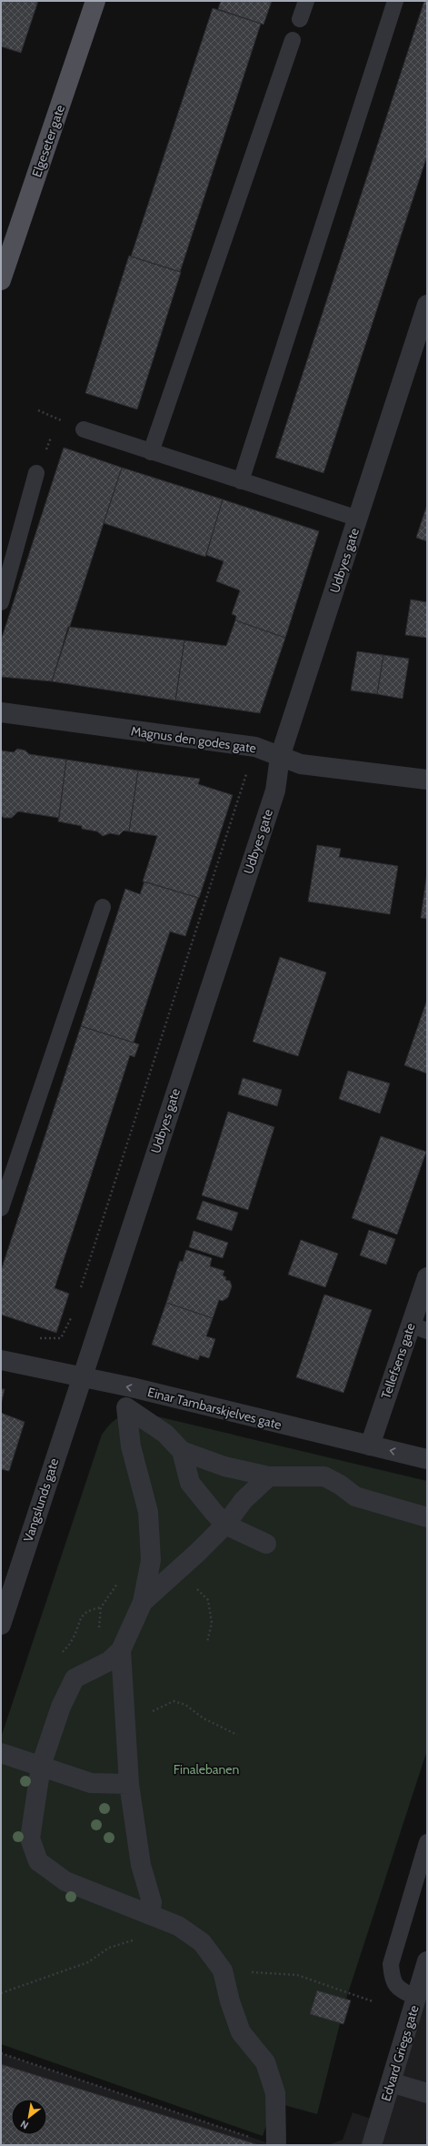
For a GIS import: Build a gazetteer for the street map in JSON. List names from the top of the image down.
{
  "streets": {
    "main road": ["Elgeseter gate"],
    "street": [
      "Udbyes gate",
      "Magnus den godes gate",
      "Tellefsens gate",
      "Einar Tambarskjelves gate",
      "Vangslunds gate",
      "Edvard Griegs gate"
    ]
  },
  "crossings": [
    ["Udbyes gate", "Magnus den godes gate"],
    ["Udbyes gate", "Einar Tambarskjelves gate"],
    ["Udbyes gate", "Vangslunds gate"],
    ["Tellefsens gate", "Einar Tambarskjelves gate"],
    ["Einar Tambarskjelves gate", "Vangslunds gate"]
  ],
  "parks": ["Finalebanen"],
  "north": "bottom left"
}
